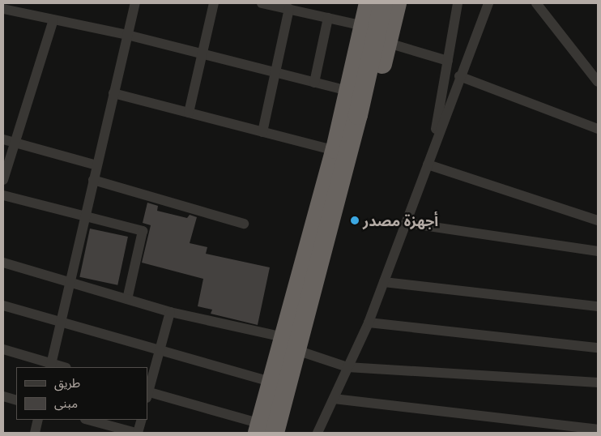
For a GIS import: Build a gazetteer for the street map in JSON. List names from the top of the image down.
{
  "places": ["أجهزة مصدر"],
  "legend": ["طريق", "مبنى"]
}
